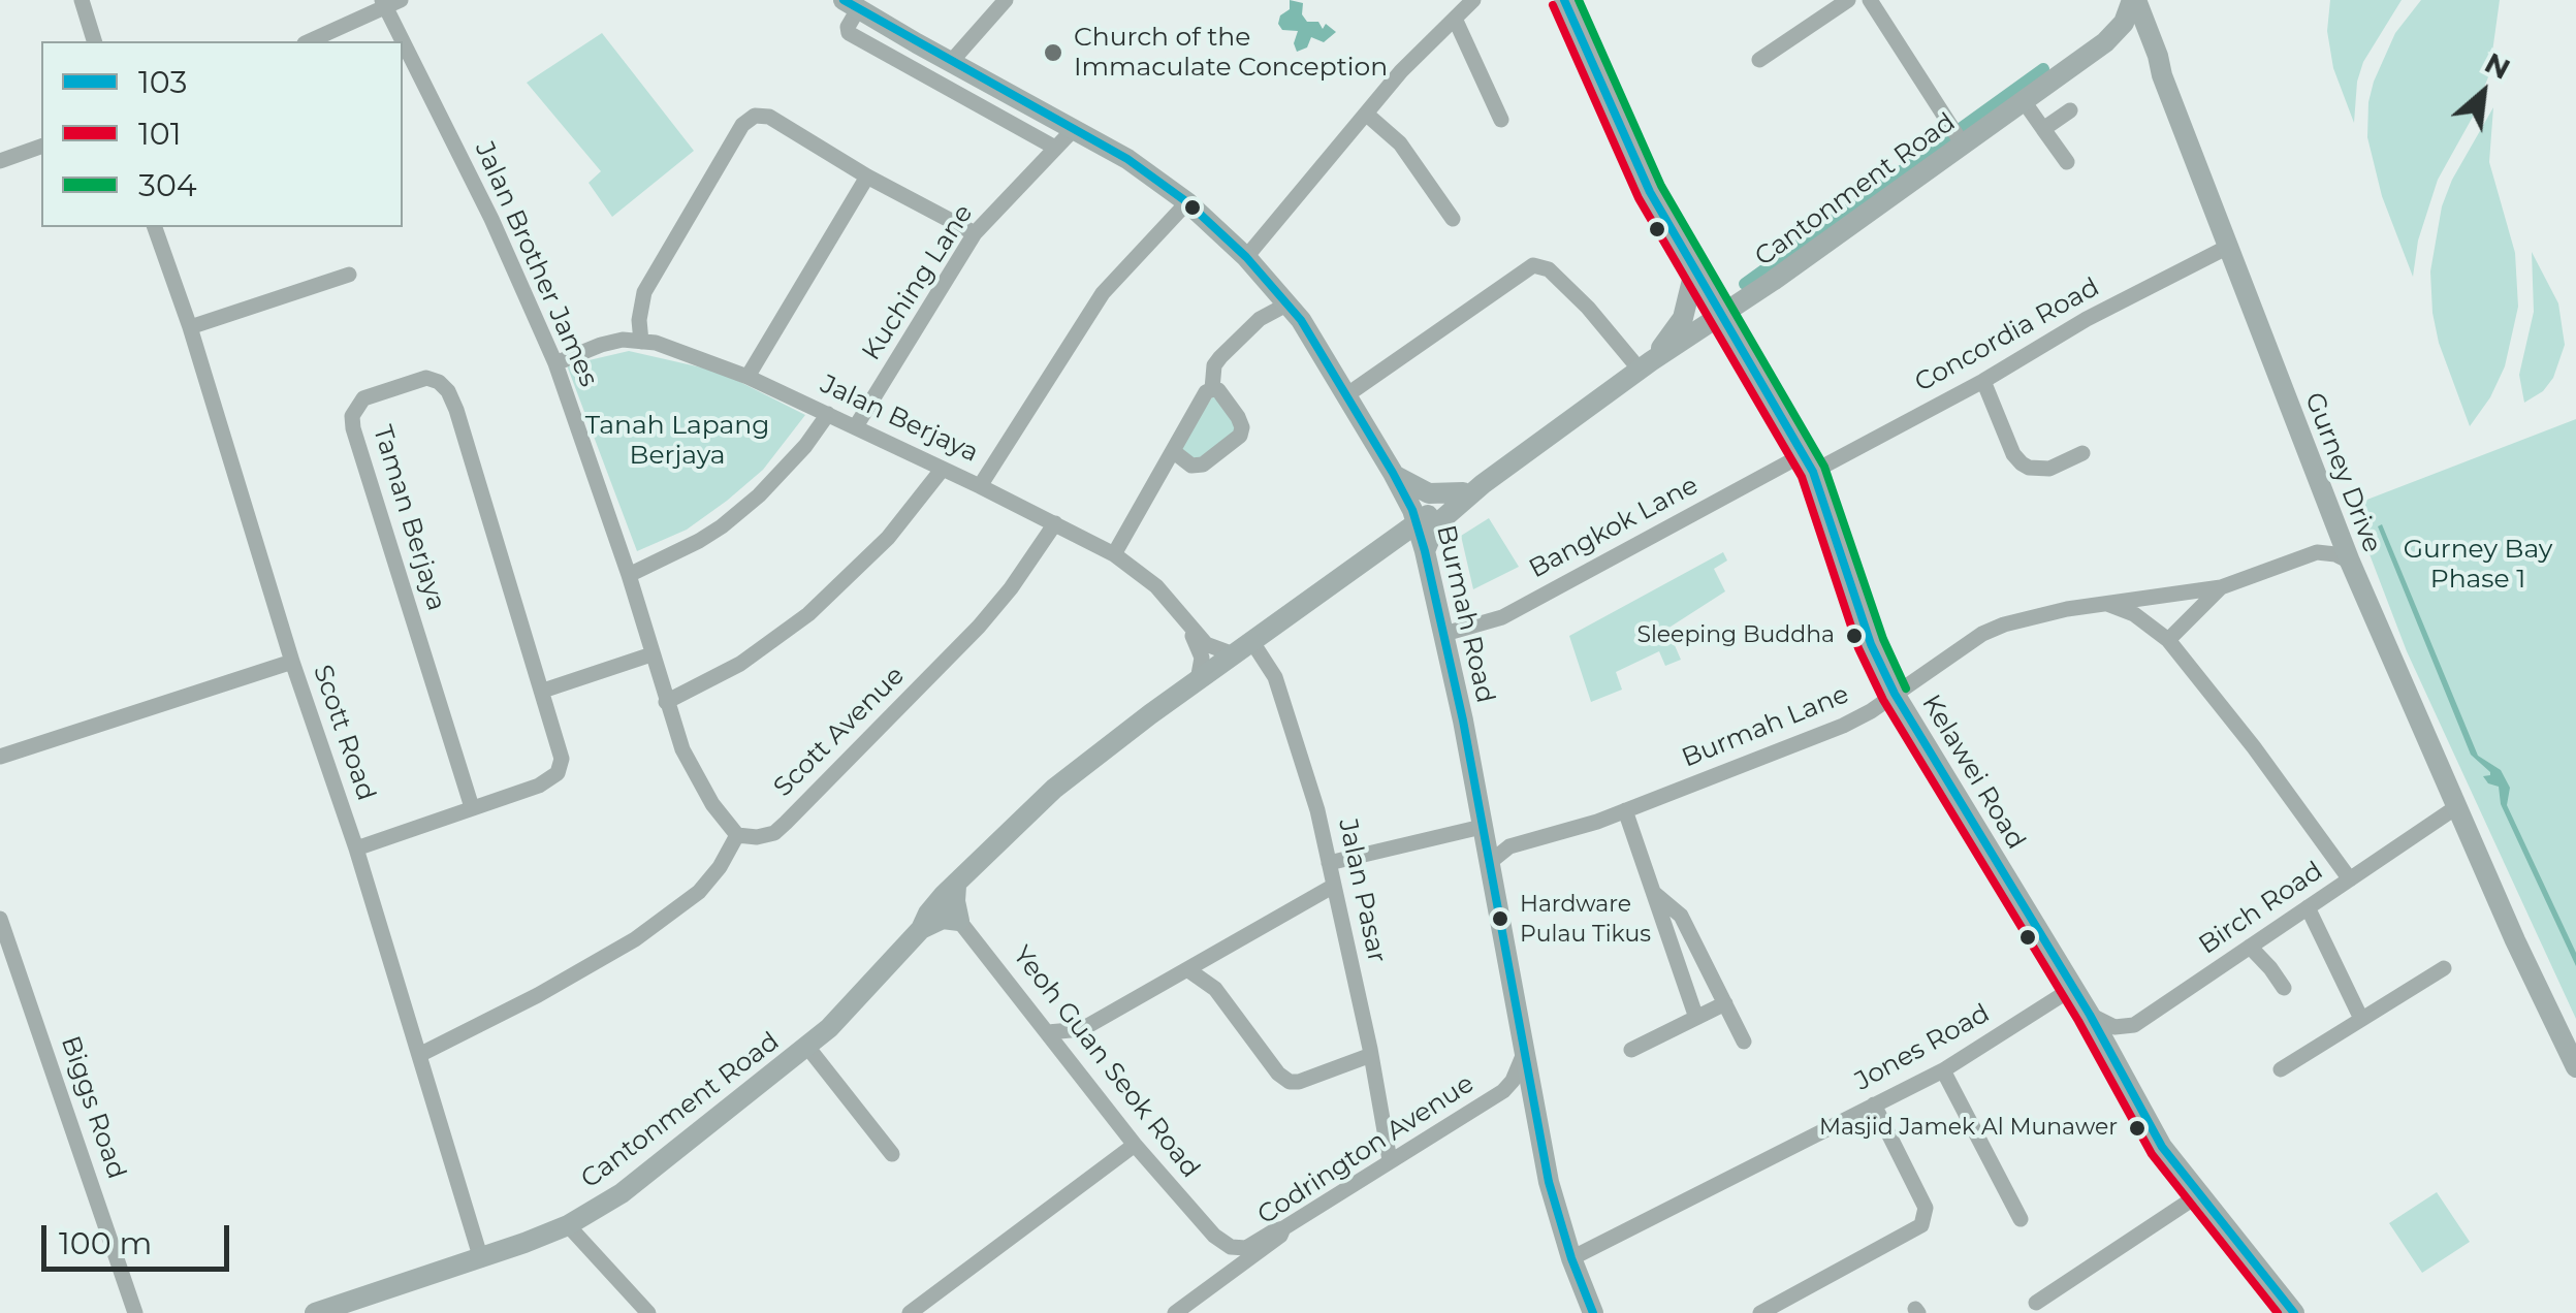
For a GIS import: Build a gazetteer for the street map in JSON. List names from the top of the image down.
{
  "streets": {
    "main road": [
      "Cantonment Road",
      "Gurney Drive",
      "Burmah Road",
      "Kelawei Road"
    ],
    "street": [
      "Jalan Brother James",
      "Kuching Lane",
      "Concordia Road",
      "Jalan Berjaya",
      "Taman Berjaya",
      "Bangkok Lane",
      "Burmah Lane",
      "Scott Avenue",
      "Scott Road",
      "Jalan Pasar",
      "Birch Road",
      "Jones Road",
      "Yeoh Guan Seok Road",
      "Biggs Road",
      "Codrington Avenue"
    ]
  },
  "crossings": [
    ["Cantonment Road", "Jalan Berjaya"],
    ["Cantonment Road", "Gurney Drive"],
    ["Cantonment Road", "Burmah Road"],
    ["Cantonment Road", "Scott Road"],
    ["Cantonment Road", "Kelawei Road"],
    ["Cantonment Road", "Jalan Pasar"],
    ["Jalan Brother James", "Jalan Berjaya"],
    ["Jalan Brother James", "Scott Avenue"],
    ["Kuching Lane", "Jalan Berjaya"],
    ["Kuching Lane", "Burmah Road"],
    ["Concordia Road", "Gurney Drive"],
    ["Concordia Road", "Bangkok Lane"],
    ["Concordia Road", "Kelawei Road"],
    ["Jalan Berjaya", "Scott Avenue"],
    ["Gurney Drive", "Burmah Lane"],
    ["Gurney Drive", "Birch Road"],
    ["Taman Berjaya", "Scott Road"],
    ["Bangkok Lane", "Burmah Road"],
    ["Bangkok Lane", "Kelawei Road"],
    ["Burmah Road", "Burmah Lane"],
    ["Burmah Road", "Jones Road"],
    ["Burmah Road", "Codrington Avenue"],
    ["Burmah Lane", "Kelawei Road"],
    ["Kelawei Road", "Birch Road"],
    ["Kelawei Road", "Jones Road"],
    ["Jalan Pasar", "Codrington Avenue"]
  ],
  "parks": ["Tanah Lapang Berjaya", "Gurney Bay Phase 1"],
  "places": [
    "Church of the Immaculate Conception",
    "Sleeping Buddha",
    "Hardware Pulau Tikus",
    "Masjid Jamek Al Munawer"
  ],
  "lines": ["transit line 103", "transit line 304", "transit line 101"],
  "legend": ["103", "101", "304"],
  "scale_bar": "100 m",
  "north": "top right"
}
